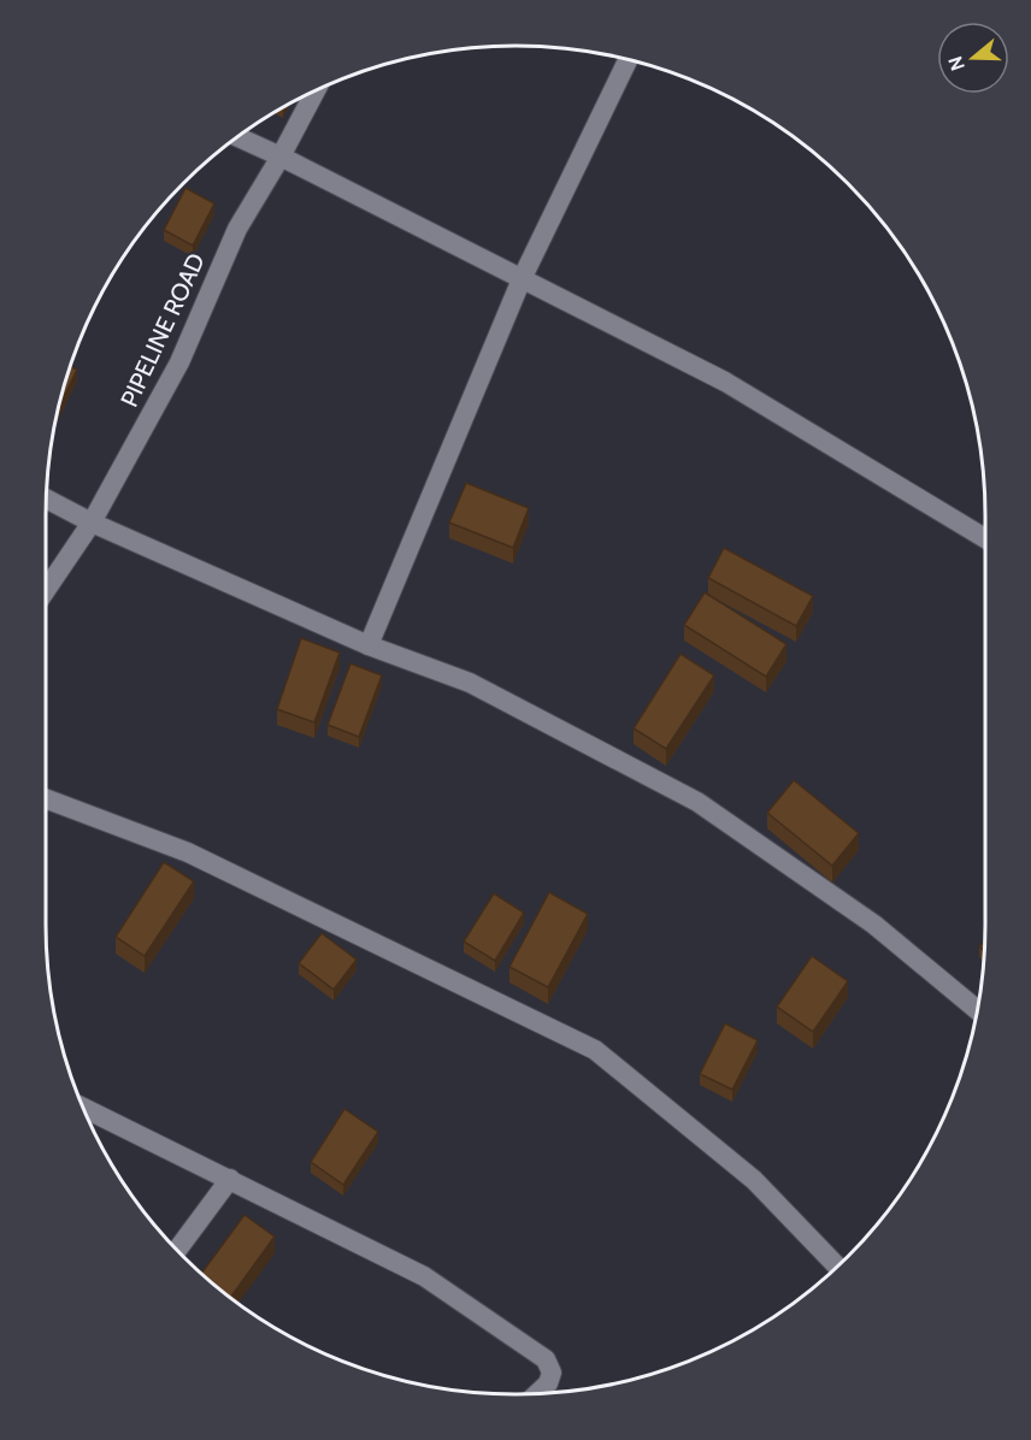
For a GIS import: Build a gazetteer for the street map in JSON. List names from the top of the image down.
{
  "streets": {
    "street": ["PIPELINE ROAD"]
  },
  "north": "left"
}
